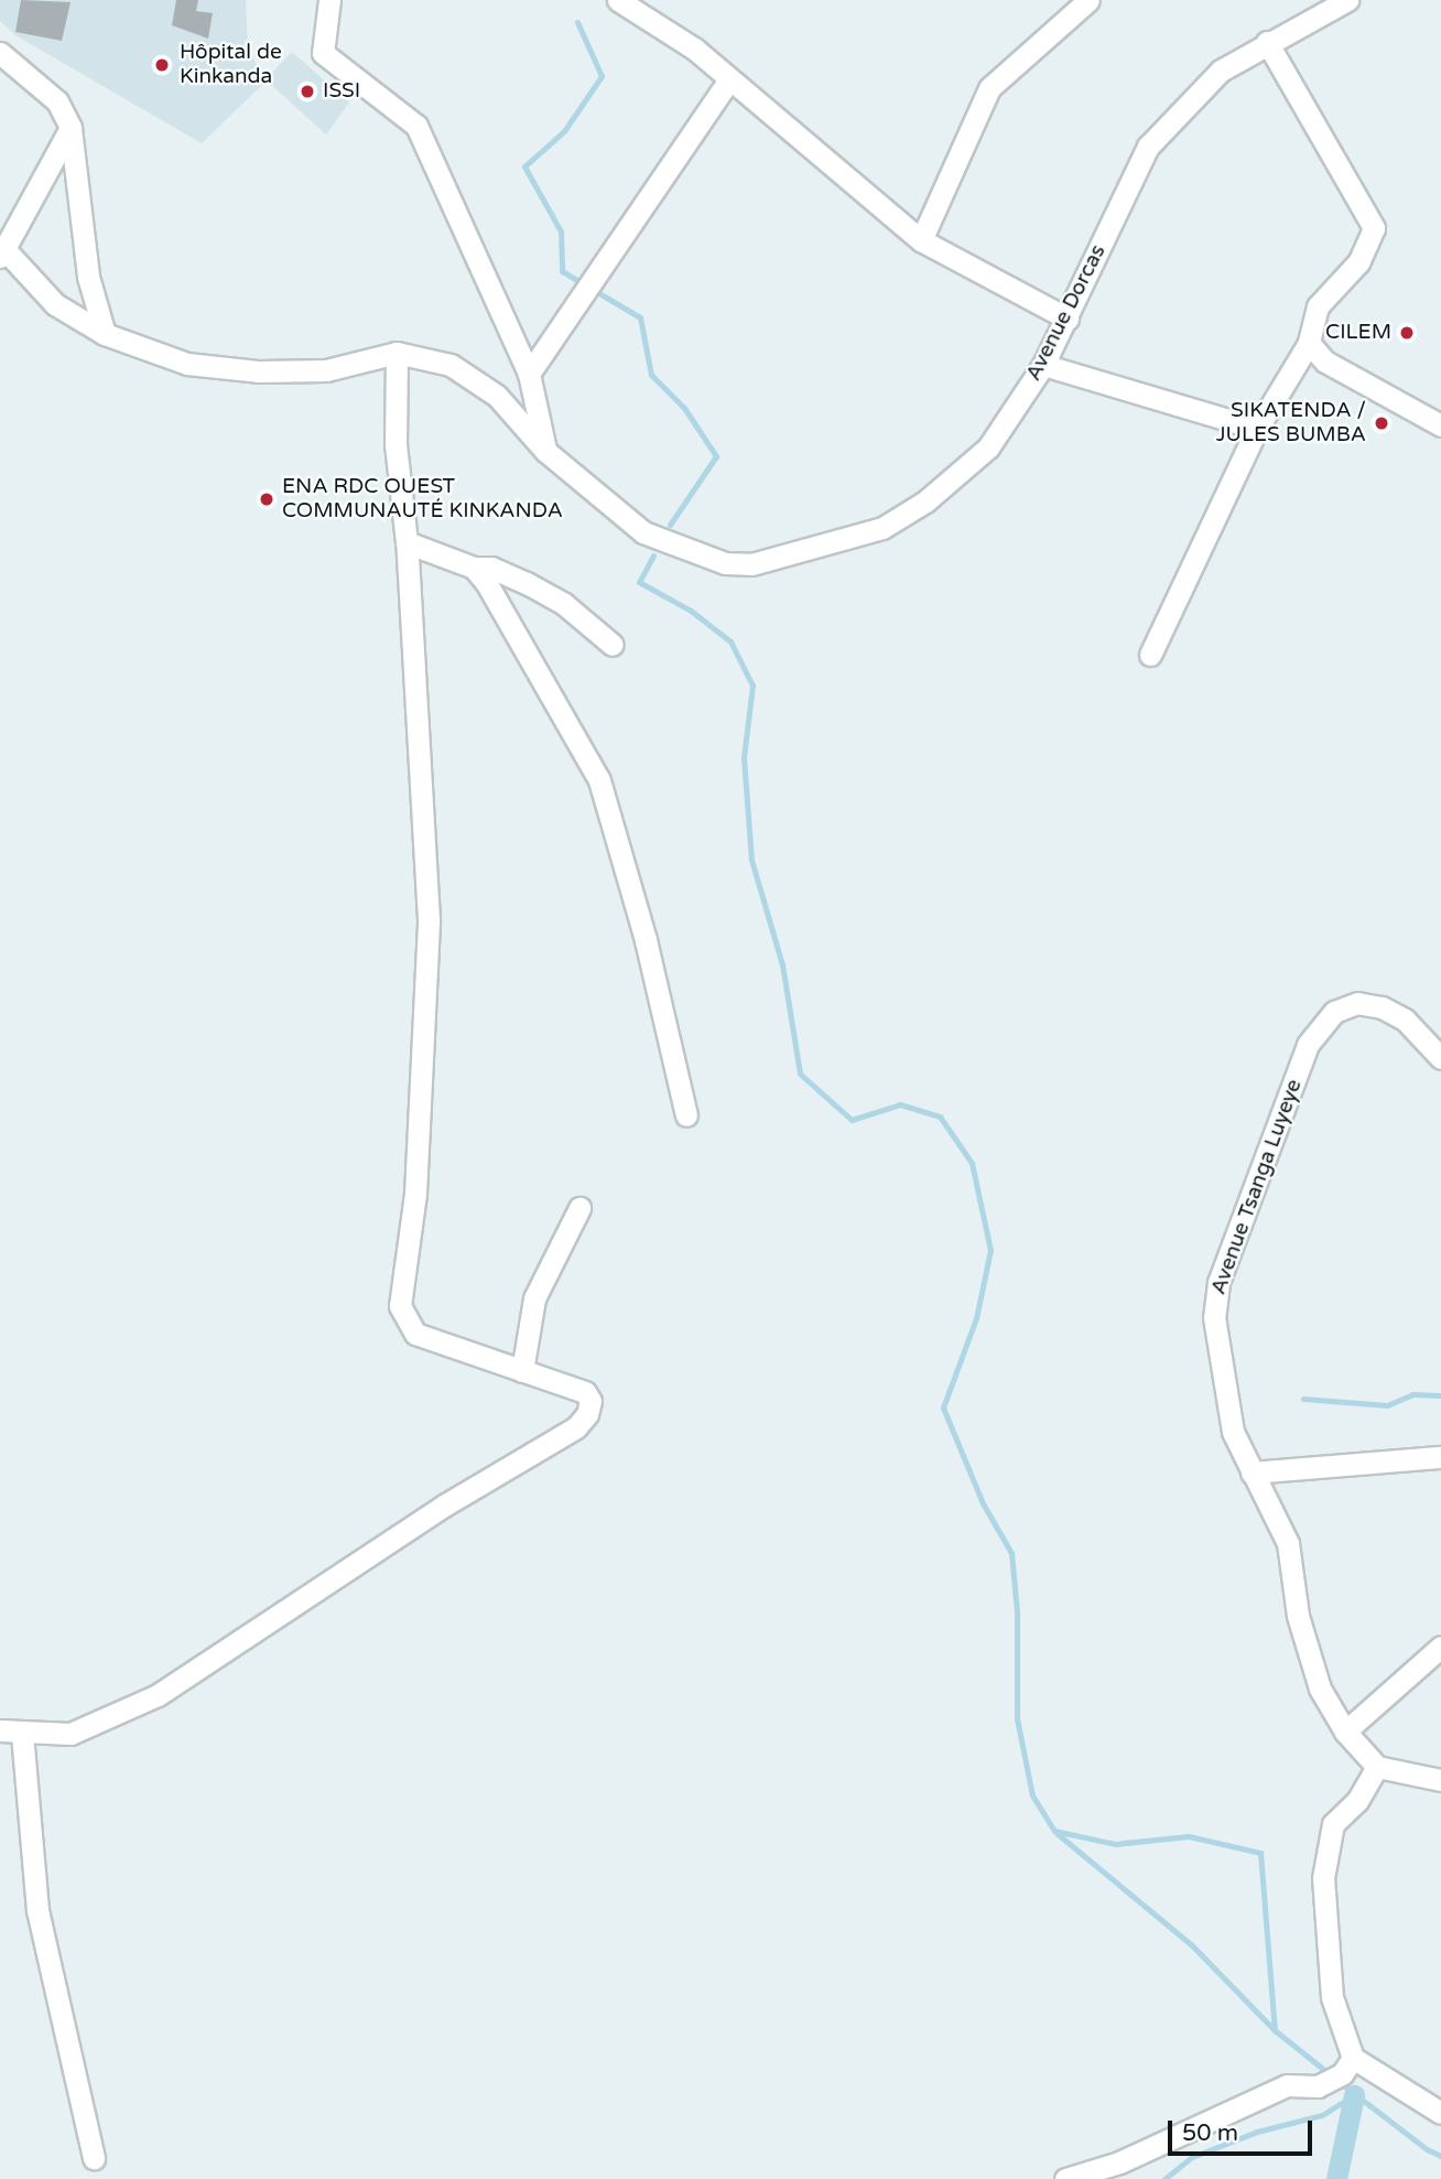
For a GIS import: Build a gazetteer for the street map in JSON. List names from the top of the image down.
{
  "streets": {
    "street": ["Avenue Dorcas", "Avenue Tsanga Luyeye"]
  },
  "places": [
    "Hôpital de Kinkanda",
    "ISSI",
    "CILEM",
    "SIKATENDA / JULES BUMBA",
    "ENA RDC OUEST COMMUNAUTÉ KINKANDA"
  ],
  "scale_bar": "50 m"
}
